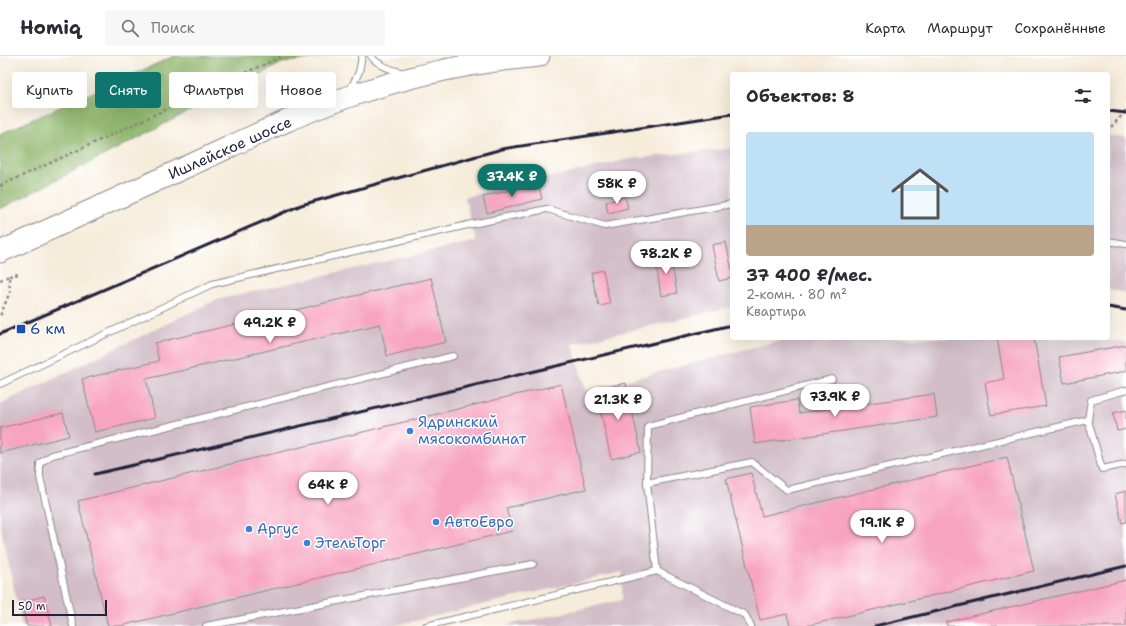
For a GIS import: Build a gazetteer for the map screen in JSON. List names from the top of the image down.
{
  "streets": {
    "main road": ["Ишлейское шоссе"]
  },
  "places": {
    "transit": ["6 км"],
    "other": [
      "Ядринский мясокомбинат",
      "АвтоЕвро",
      "Аргус",
      "ЭтельТорг"
    ]
  },
  "scale_bar": "50 m",
  "page": {
    "header": "Homiq",
    "search": "Поиск",
    "nav": ["Карта", "Маршрут", "Сохранённые"],
    "chip": [
      "Купить",
      "Снять",
      "Фильтры",
      "Новое"
    ],
    "heading": "Объектов: 8",
    "list": [
      {
        "name": "37 400 ₽/мес.",
        "note": "2-комн. · 80 m² · Квартира"
      }
    ],
    "price": [
      "37.4K ₽",
      "58K ₽",
      "78.2K ₽",
      "49.2K ₽",
      "73.9K ₽",
      "21.3K ₽",
      "64K ₽",
      "19.1K ₽"
    ],
    "scale": "50 m"
  }
}
